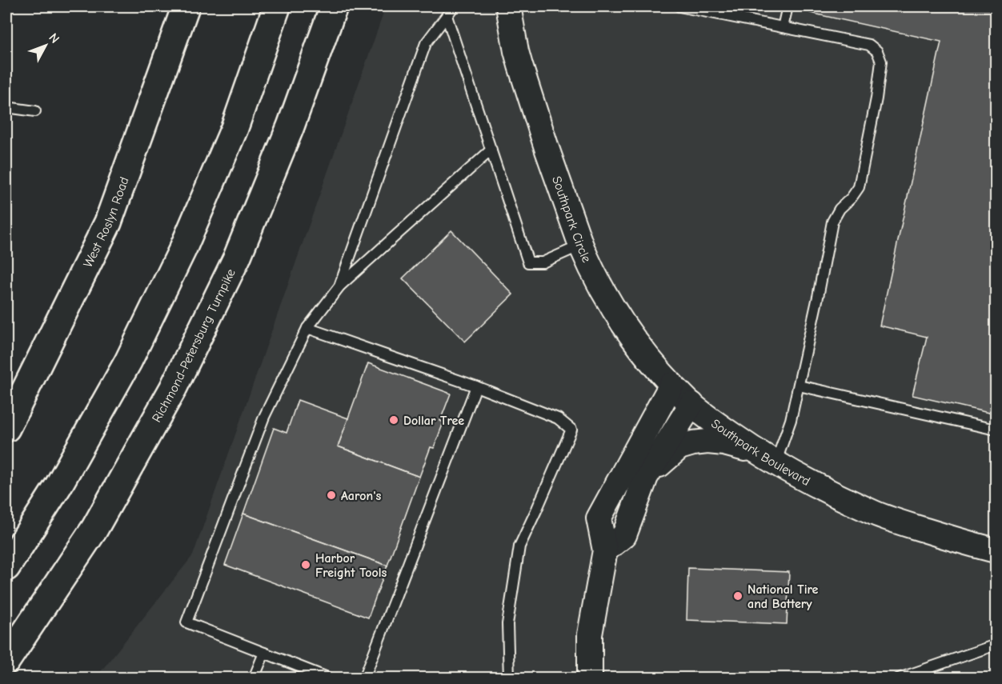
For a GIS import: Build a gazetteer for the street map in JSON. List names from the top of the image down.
{
  "streets": {
    "main road": ["West Roslyn Road", "Richmond-Petersburg Turnpike"],
    "street": ["Southpark Circle", "Southpark Boulevard"]
  },
  "crossings": [
    ["Southpark Circle", "Southpark Boulevard"]
  ],
  "places": [
    "Dollar Tree",
    "Aaron's",
    "Harbor Freight Tools",
    "National Tire and Battery"
  ],
  "north": "top right"
}
